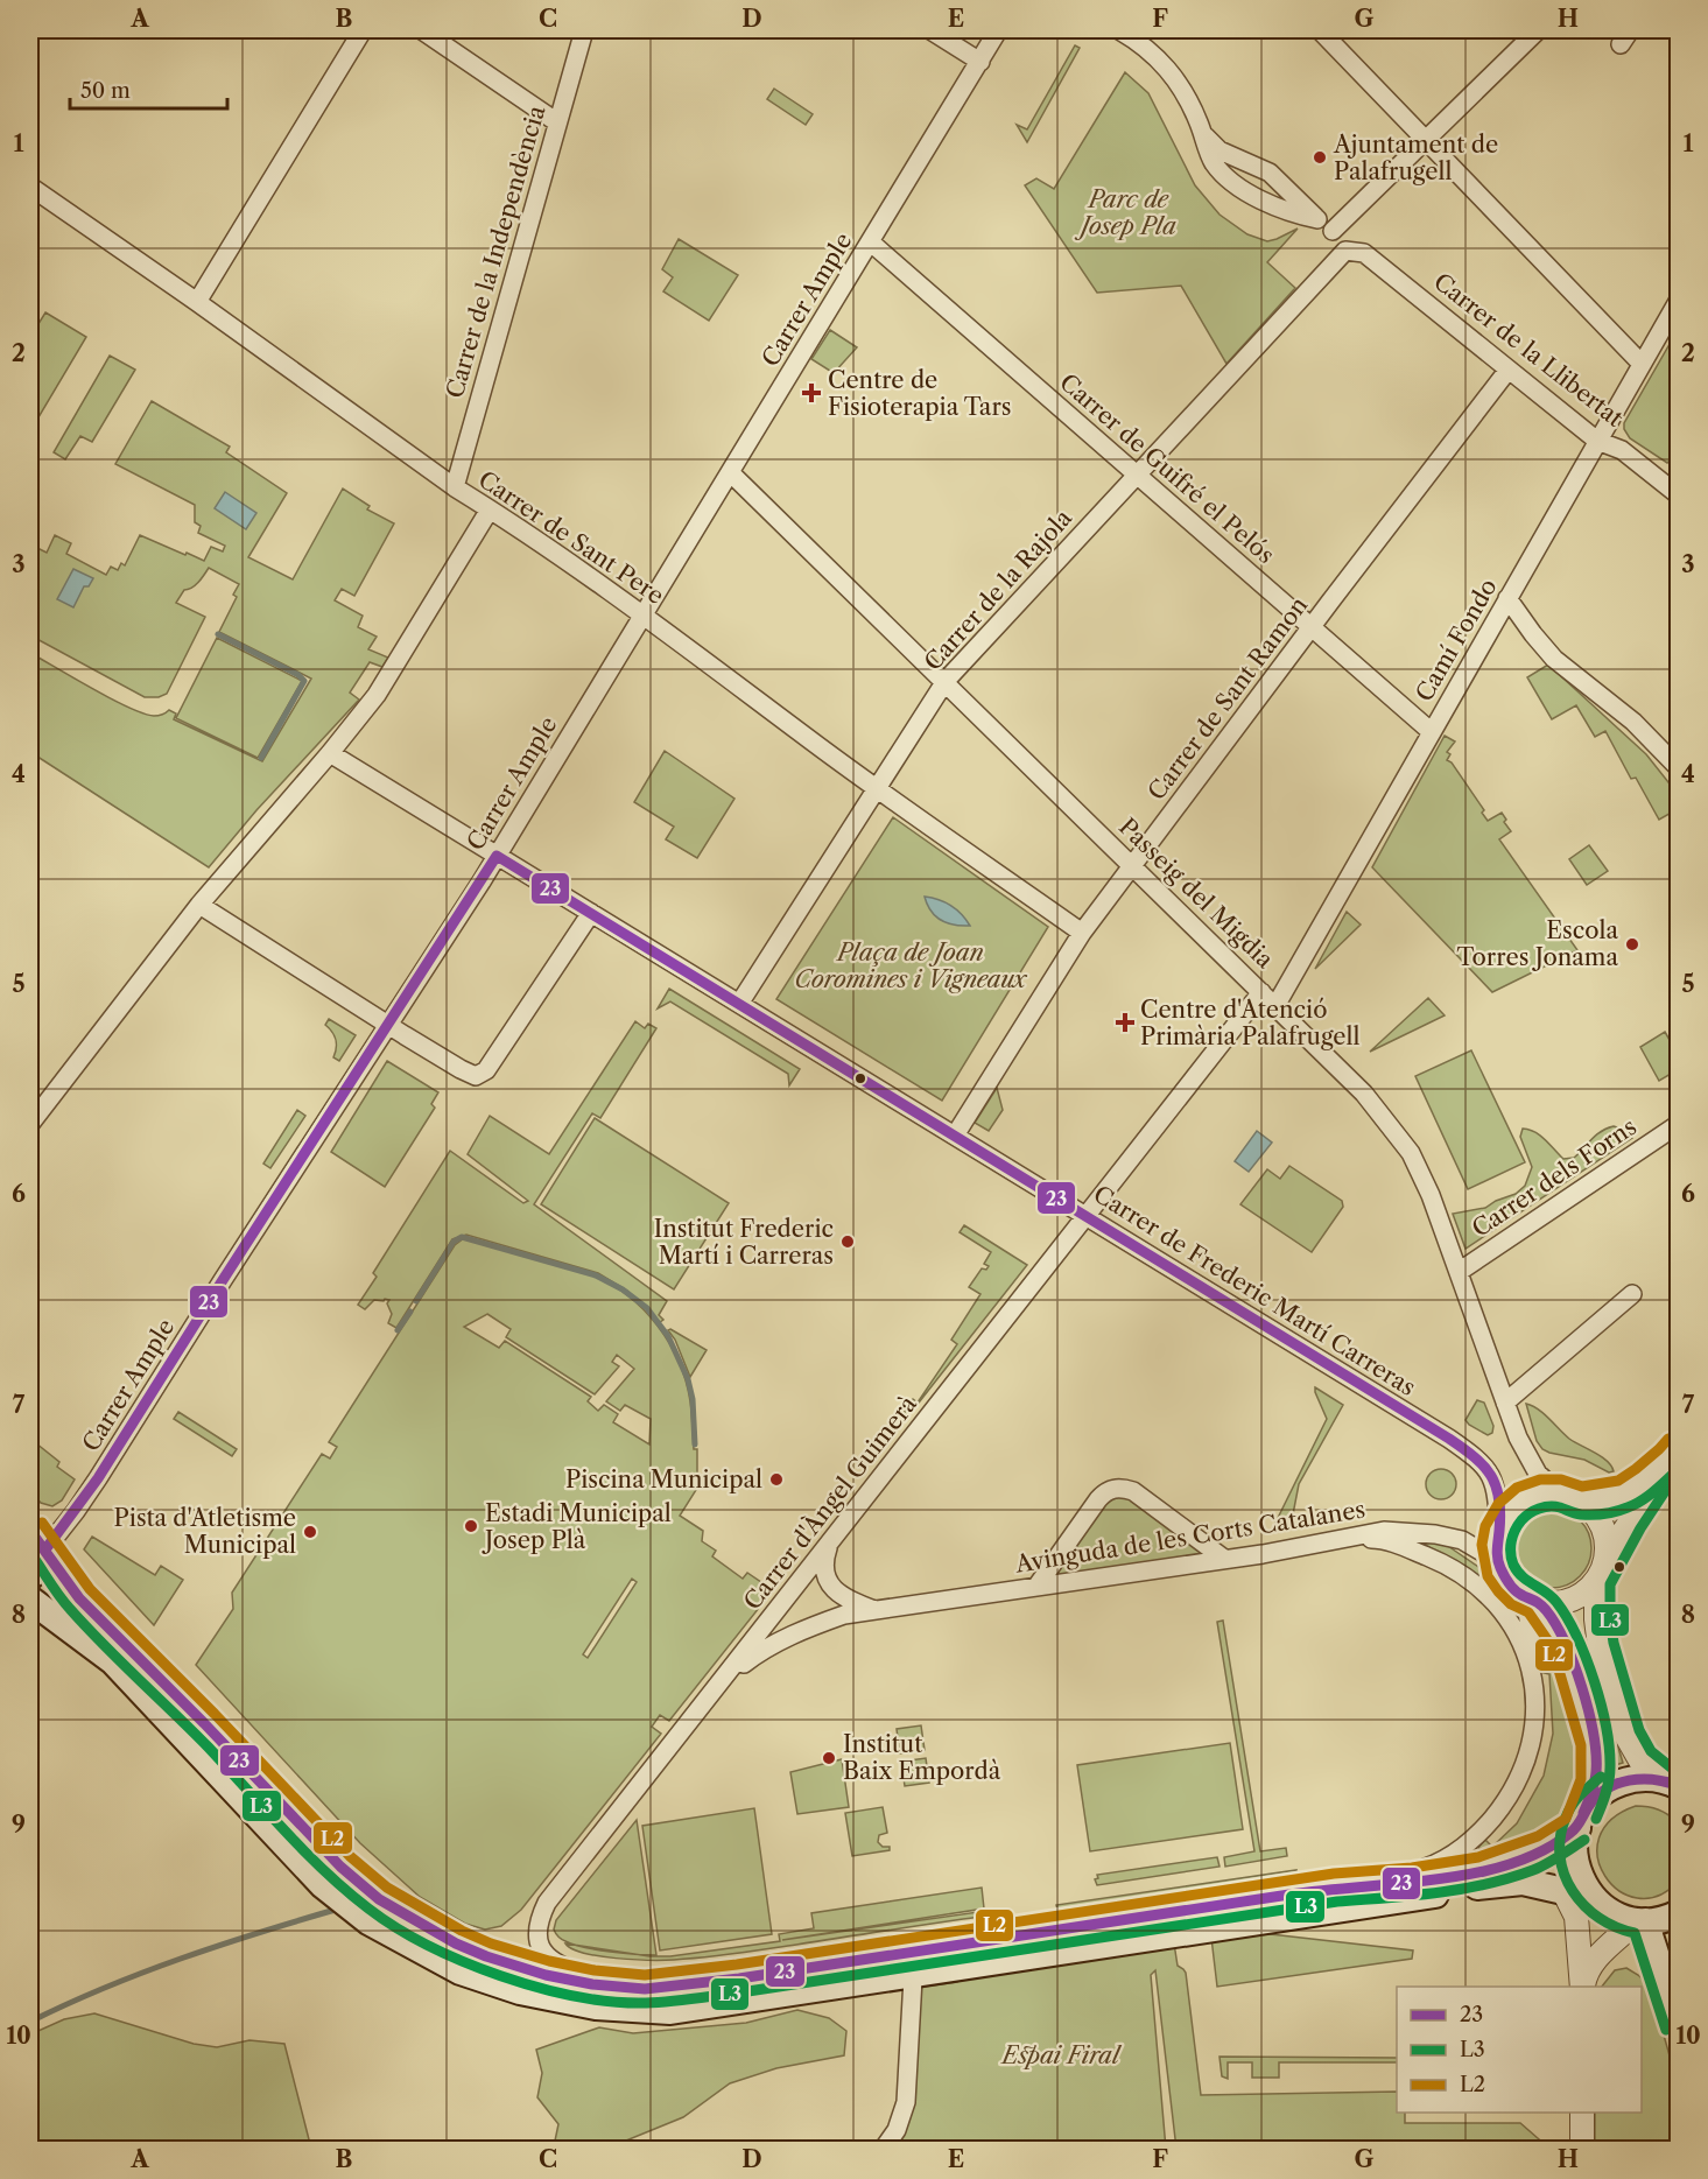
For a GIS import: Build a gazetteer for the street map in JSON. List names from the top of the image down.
{
  "streets": {
    "street": [
      "Carrer de la Independència",
      "Carrer Ample",
      "Carrer de la Llibertat",
      "Carrer de Guifré el Pelós",
      "Carrer de Sant Pere",
      "Carrer de la Rajola",
      "Camí Fondo",
      "Carrer de Sant Ramon",
      "Passeig del Migdia",
      "Carrer dels Forns",
      "Carrer de Frederic Martí Carreras",
      "Carrer d'Àngel Guimerà",
      "Avinguda de les Corts Catalanes"
    ]
  },
  "crossings": [
    ["Carrer de la Independència", "Carrer de Sant Pere"],
    ["Carrer Ample", "Carrer de Guifré el Pelós"],
    ["Carrer Ample", "Carrer de Sant Pere"],
    ["Carrer Ample", "Passeig del Migdia"],
    ["Carrer Ample", "Carrer de Frederic Martí Carreras"],
    ["Carrer de la Llibertat", "Carrer de la Rajola"],
    ["Carrer de la Llibertat", "Camí Fondo"],
    ["Carrer de la Llibertat", "Carrer de Sant Ramon"],
    ["Carrer de Guifré el Pelós", "Carrer de la Rajola"],
    ["Carrer de Guifré el Pelós", "Camí Fondo"],
    ["Carrer de Guifré el Pelós", "Carrer de Sant Ramon"],
    ["Carrer de Sant Pere", "Carrer de la Rajola"],
    ["Carrer de Sant Pere", "Carrer de Sant Ramon"],
    ["Carrer de la Rajola", "Passeig del Migdia"],
    ["Carrer de la Rajola", "Carrer de Frederic Martí Carreras"],
    ["Camí Fondo", "Passeig del Migdia"],
    ["Carrer de Sant Ramon", "Passeig del Migdia"],
    ["Carrer de Sant Ramon", "Carrer de Frederic Martí Carreras"],
    ["Passeig del Migdia", "Carrer dels Forns"],
    ["Passeig del Migdia", "Carrer de Frederic Martí Carreras"],
    ["Passeig del Migdia", "Carrer d'Àngel Guimerà"],
    ["Passeig del Migdia", "Avinguda de les Corts Catalanes"],
    ["Carrer de Frederic Martí Carreras", "Carrer d'Àngel Guimerà"],
    ["Carrer de Frederic Martí Carreras", "Avinguda de les Corts Catalanes"],
    ["Carrer d'Àngel Guimerà", "Avinguda de les Corts Catalanes"]
  ],
  "parks": ["Parc de Josep Pla", "Plaça de Joan Coromines i Vigneaux", "Espai Firal"],
  "places": {
    "other": [
      "Ajuntament de Palafrugell",
      "Escola Torres Jonama",
      "Institut Frederic Martí i Carreras",
      "Piscina Municipal",
      "Estadi Municipal Josep Plà",
      "Pista d'Atletisme Municipal",
      "Institut Baix Empordà"
    ],
    "health": ["Centre de Fisioterapia Tars", "Centre d'Atenció Primària Palafrugell"]
  },
  "lines": ["transit line 23", "transit line L2", "transit line L3"],
  "legend": ["23", "L3", "L2"],
  "scale_bar": "50 m",
  "grid": {
    "columns": [
      "A",
      "B",
      "C",
      "D",
      "E",
      "F",
      "G",
      "H"
    ],
    "rows": [
      "1",
      "2",
      "3",
      "4",
      "5",
      "6",
      "7",
      "8",
      "9",
      "10"
    ]
  }
}
